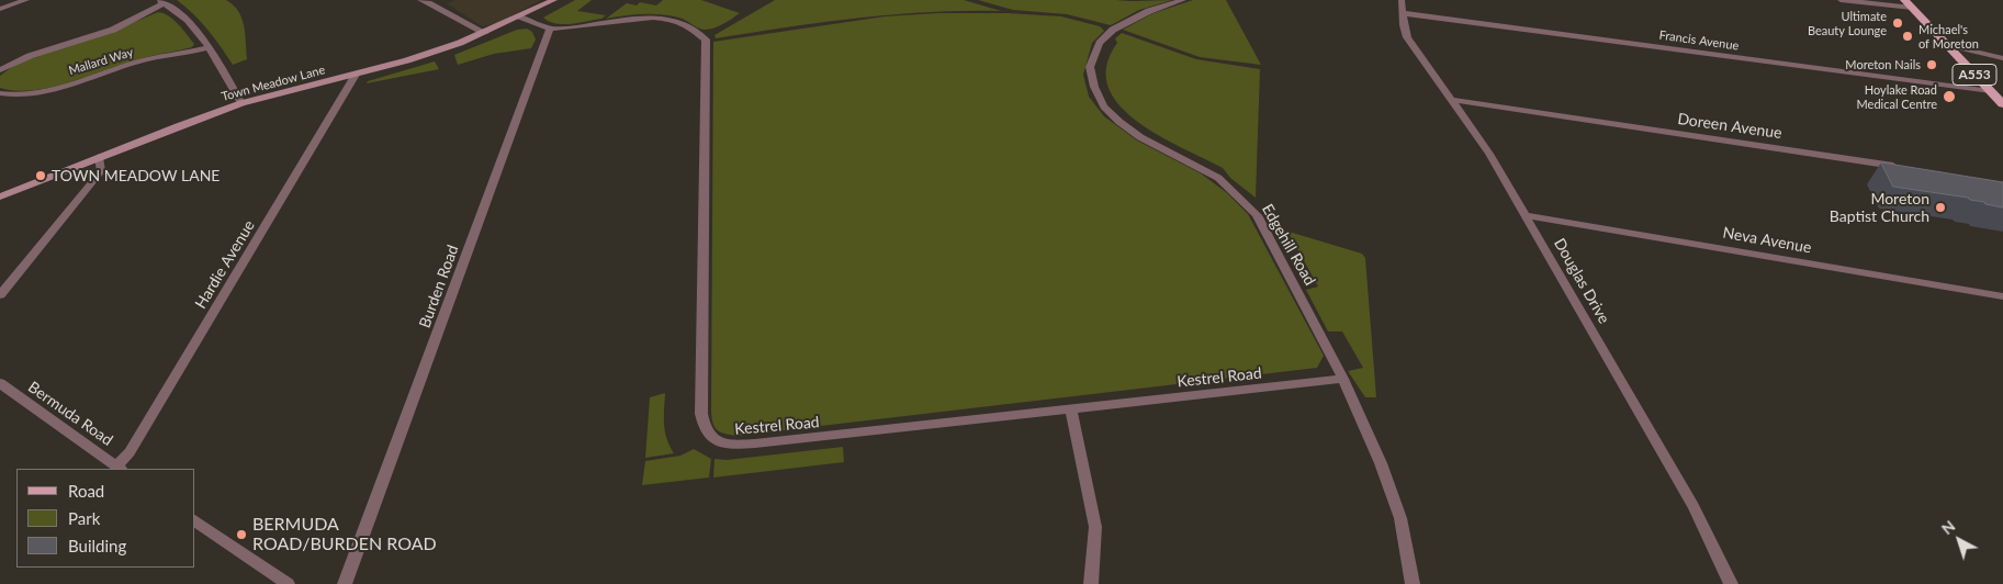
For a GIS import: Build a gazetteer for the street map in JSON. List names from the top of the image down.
{
  "streets": {
    "main road": ["A553"],
    "street": [
      "Francis Avenue",
      "Mallard Way",
      "Town Meadow Lane",
      "Doreen Avenue",
      "Neva Avenue",
      "Edgehill Road",
      "Hardie Avenue",
      "Douglas Drive",
      "Burden Road",
      "Kestrel Road",
      "Bermuda Road"
    ]
  },
  "crossings": [
    ["Francis Avenue", "A553"],
    ["Francis Avenue", "Douglas Drive"],
    ["Mallard Way", "Town Meadow Lane"],
    ["Town Meadow Lane", "Hardie Avenue"],
    ["Doreen Avenue", "Douglas Drive"],
    ["Neva Avenue", "Douglas Drive"],
    ["Edgehill Road", "Kestrel Road"],
    ["Hardie Avenue", "Bermuda Road"],
    ["Burden Road", "Kestrel Road"]
  ],
  "places": [
    "Ultimate Beauty Lounge",
    "Michael's of Moreton",
    "Moreton Nails",
    "Hoylake Road Medical Centre",
    "TOWN MEADOW LANE",
    "Moreton Baptist Church",
    "BERMUDA ROAD/BURDEN ROAD"
  ],
  "legend": ["Road", "Park", "Building"],
  "north": "top left"
}
